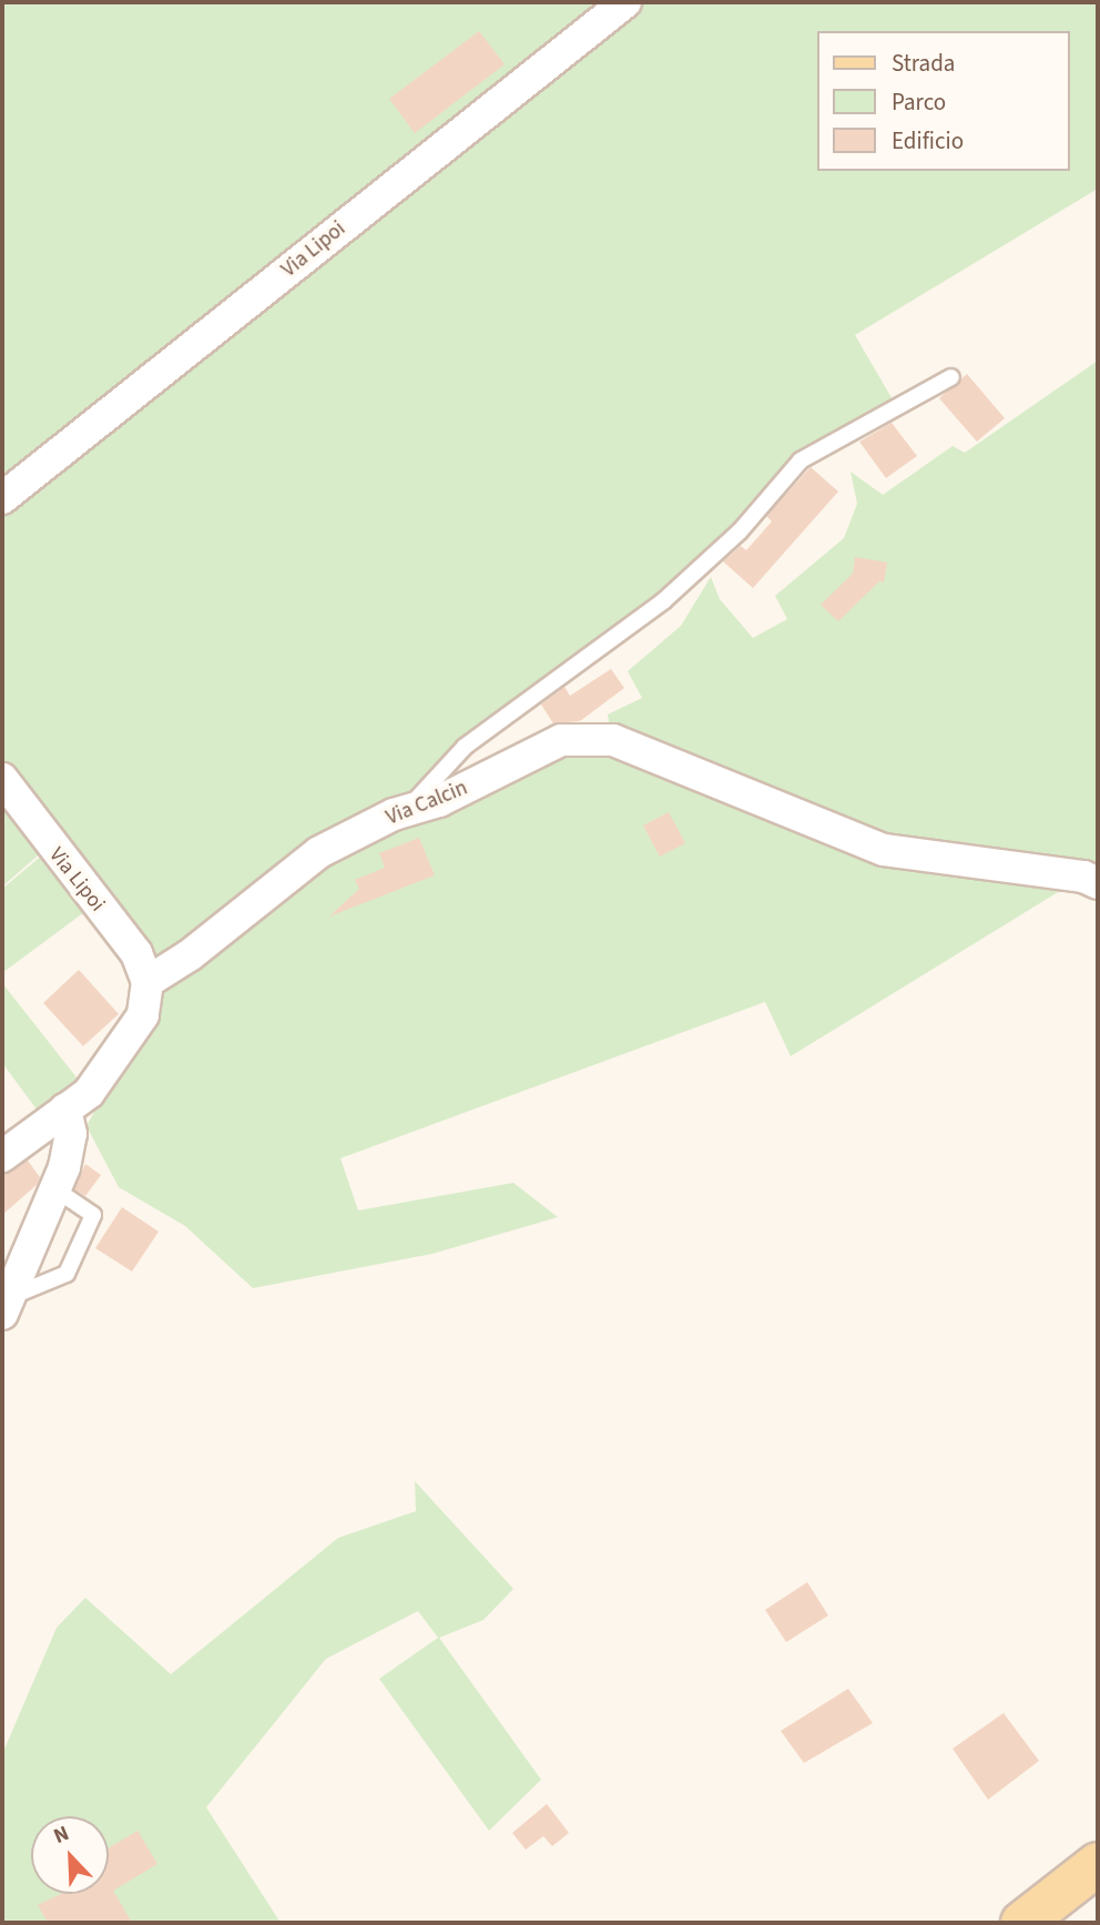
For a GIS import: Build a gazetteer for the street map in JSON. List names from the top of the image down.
{
  "streets": {
    "street": ["Via Lipoi", "Via Calcin"]
  },
  "crossings": [
    ["Via Lipoi", "Via Calcin"]
  ],
  "legend": ["Strada", "Parco", "Edificio"],
  "north": "top left"
}
